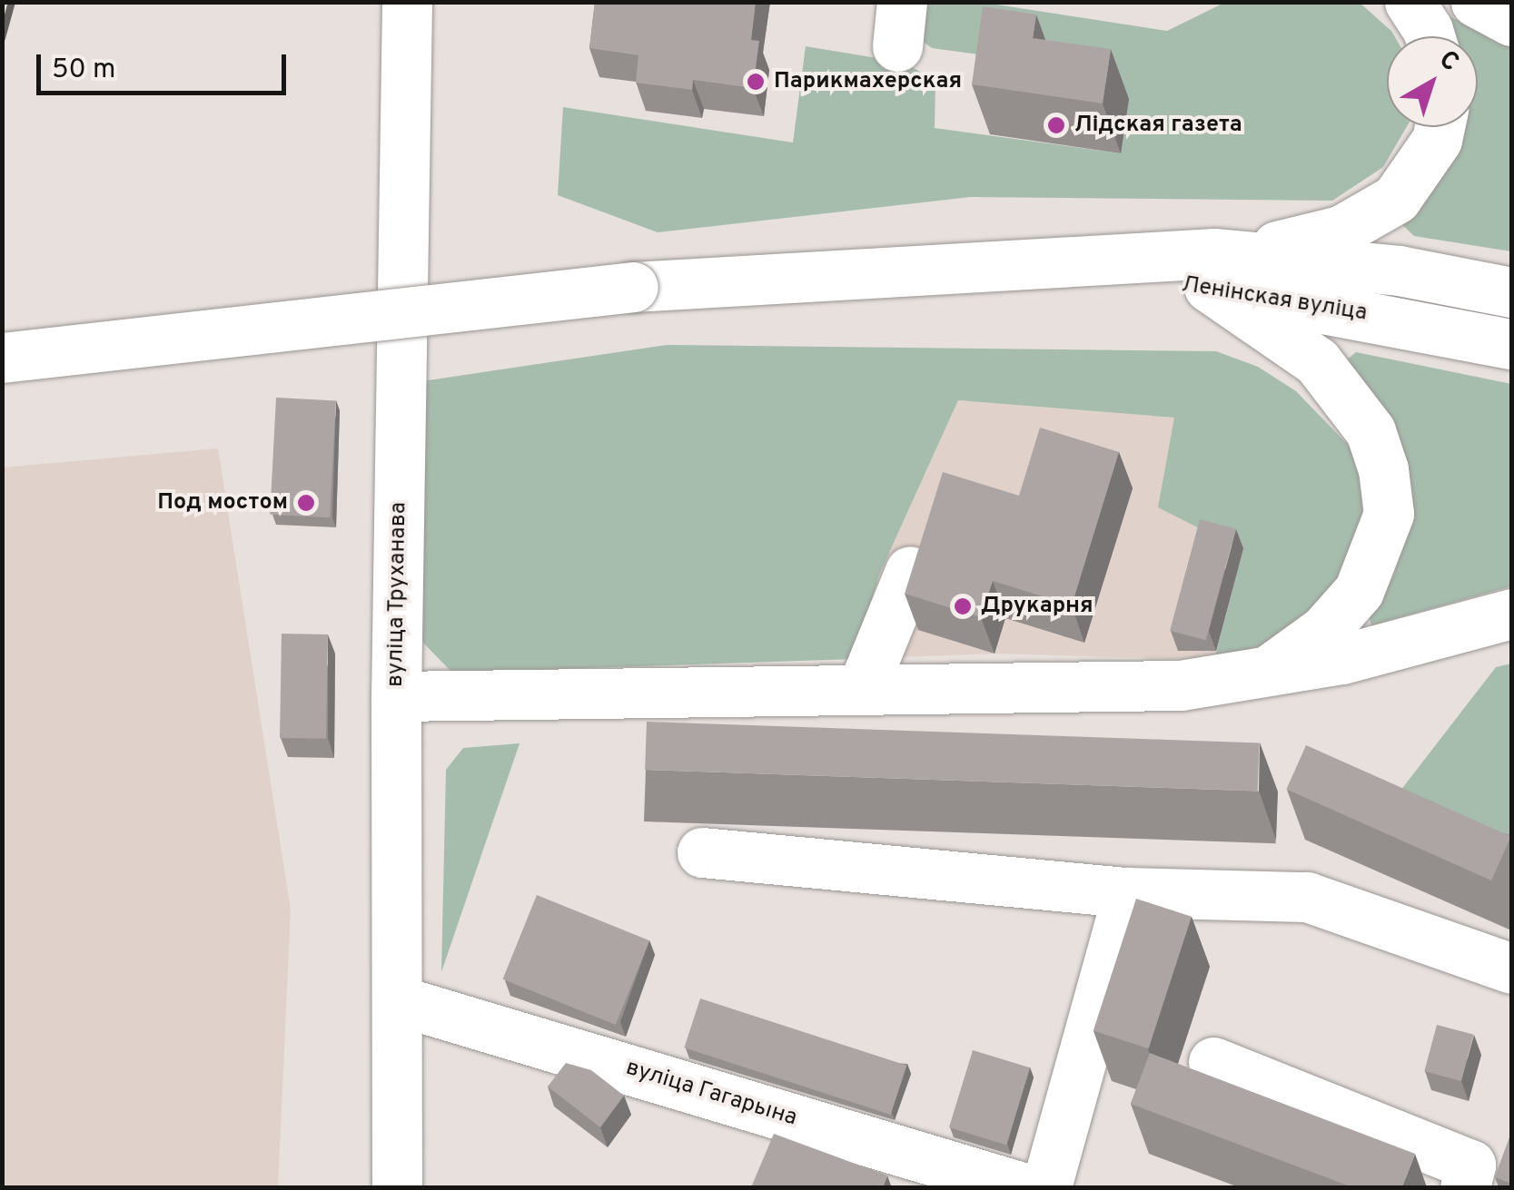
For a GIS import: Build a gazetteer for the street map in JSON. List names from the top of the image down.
{
  "streets": {
    "main road": ["Ленінская вуліца", "вуліца Труханава", "вуліца Гагарына"]
  },
  "crossings": [
    ["вуліца Труханава", "вуліца Гагарына"]
  ],
  "places": [
    "Парикмахерская",
    "Лідская газета",
    "Под мостом",
    "Друкарня"
  ],
  "scale_bar": "50 m",
  "north": "top right"
}
